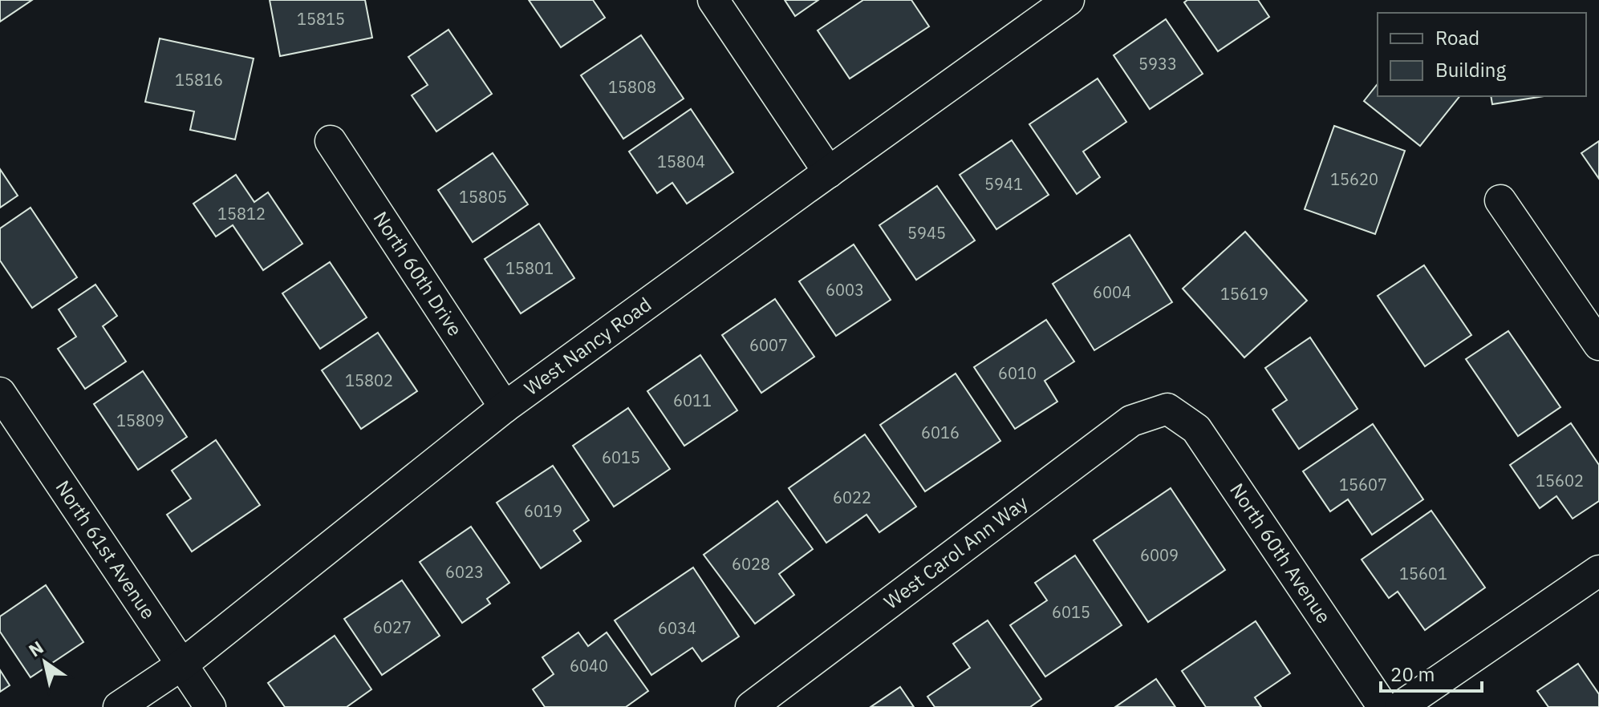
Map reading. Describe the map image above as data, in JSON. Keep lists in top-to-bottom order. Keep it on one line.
{"streets":{"street":["North 60th Drive","West Nancy Road","North 61st Avenue","West Carol Ann Way","North 60th Avenue"]},"crossings":[["North 60th Drive","West Nancy Road"],["West Nancy Road","North 61st Avenue"],["West Carol Ann Way","North 60th Avenue"]],"house_numbers":["15815","5933","15816","15808","15804","15620","5941","15805","15812","5945","15801","6003","6004","15619","6007","6010","15802","6011","15809","6016","6015","15602","15607","6022","6019","6009","6028","6023","15601","6015","6027","6034","6040"],"legend":["Road","Building"],"scale_bar":"20 m","north":"top left"}
